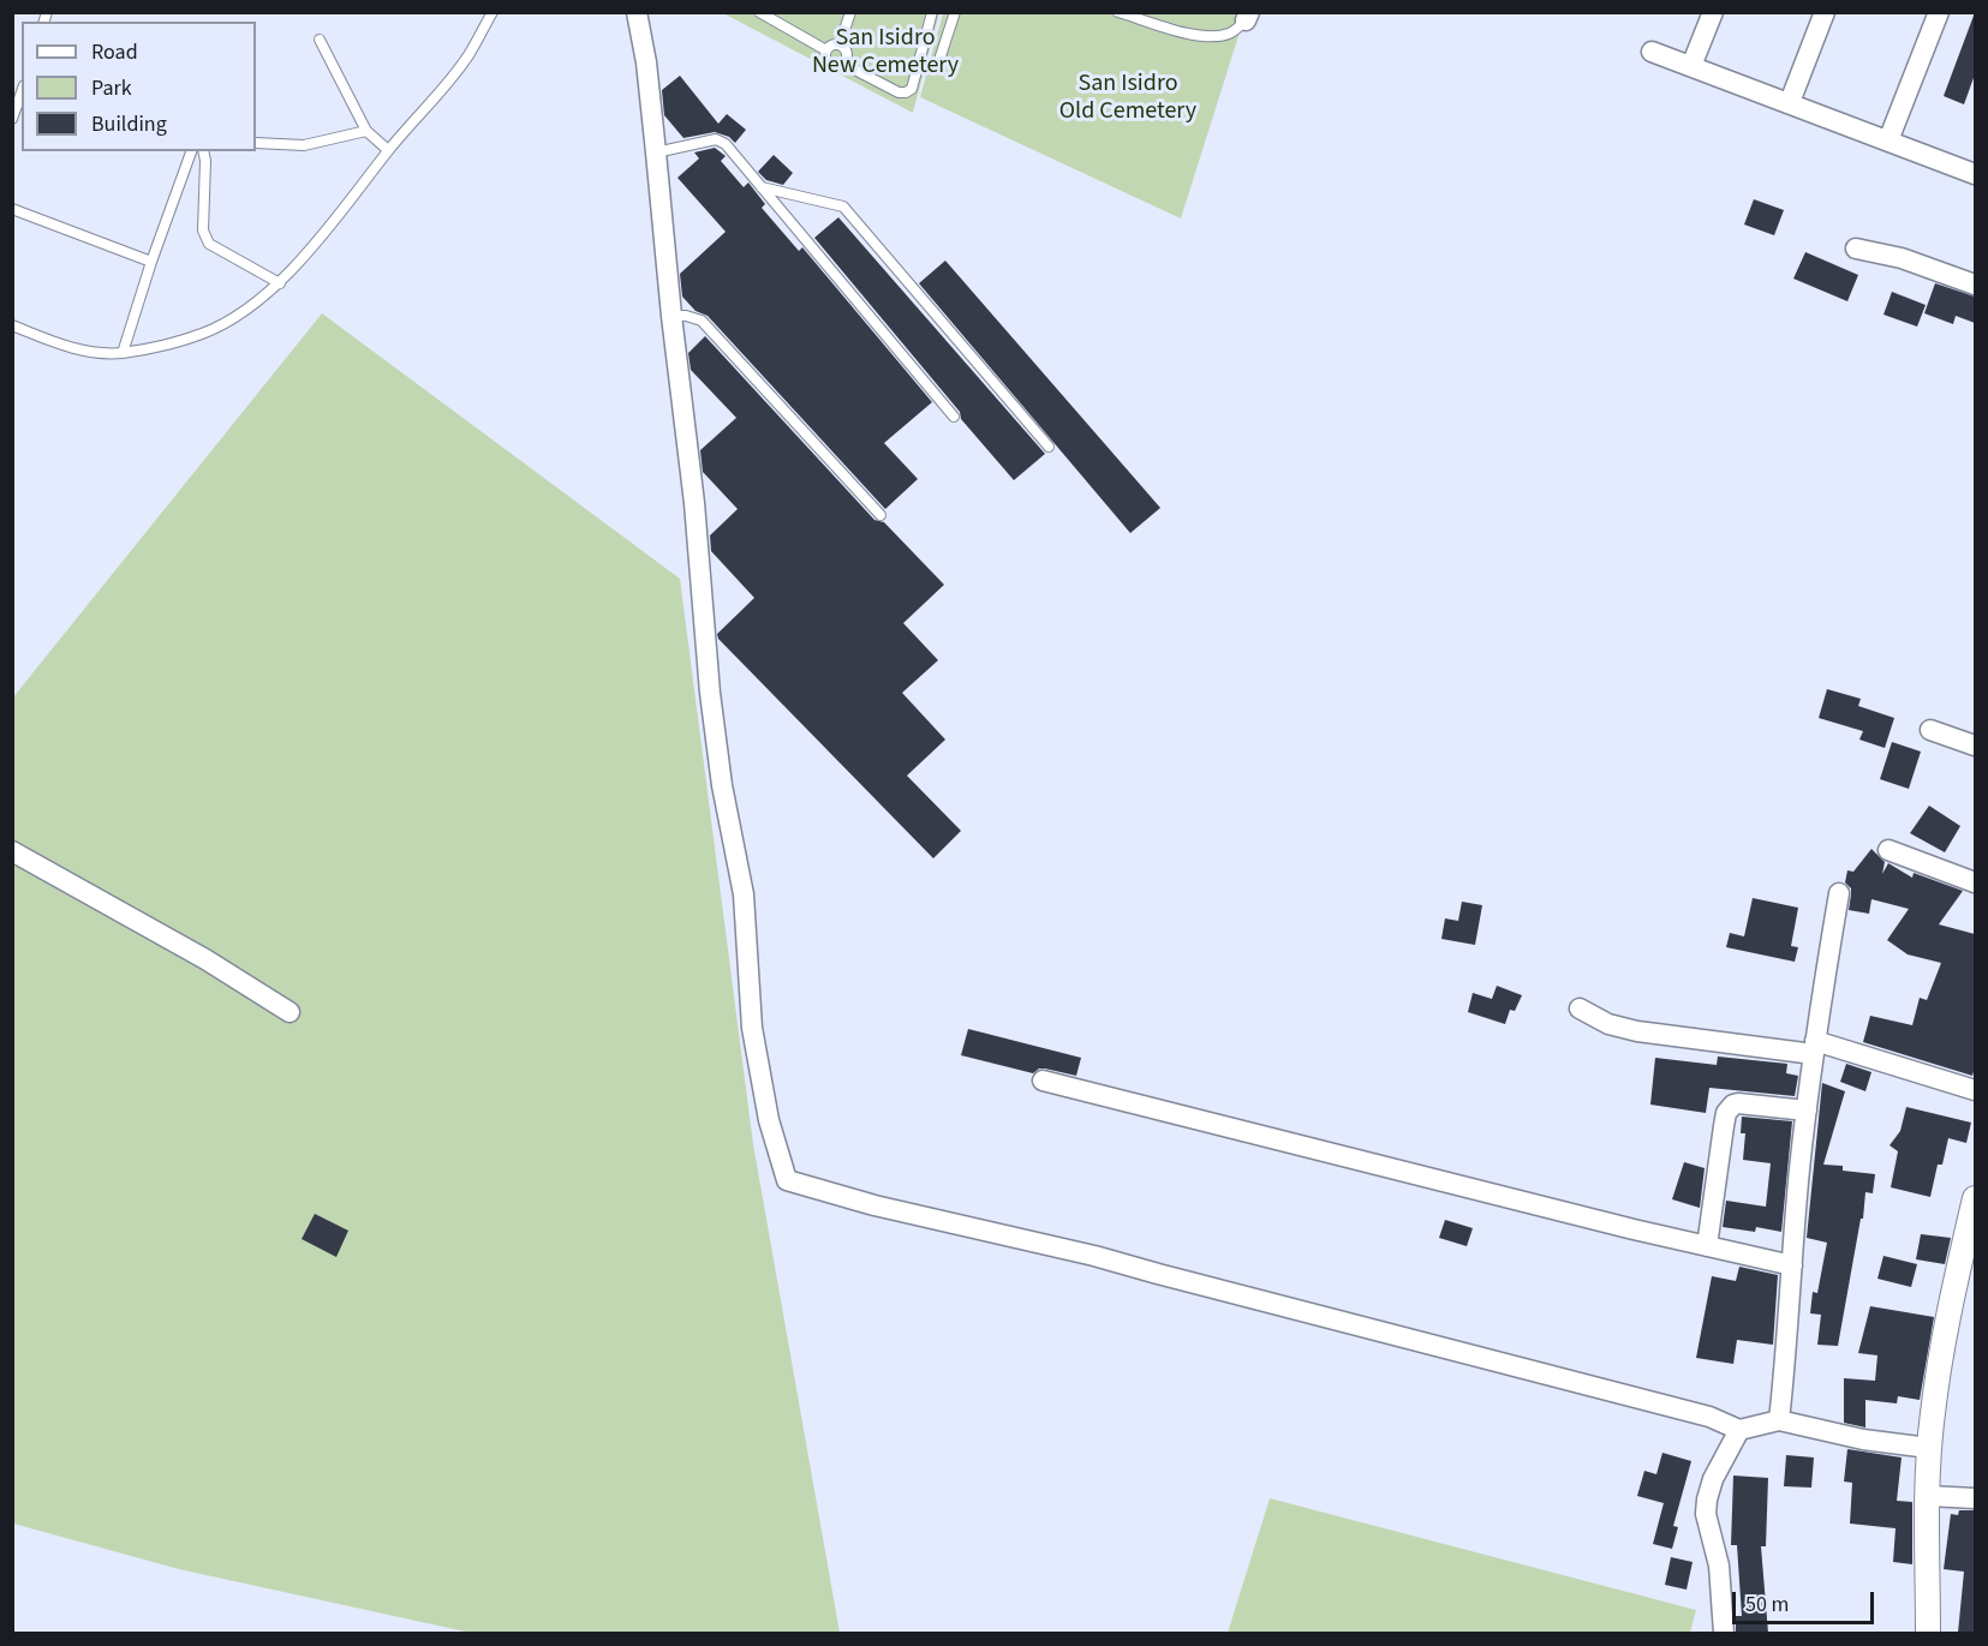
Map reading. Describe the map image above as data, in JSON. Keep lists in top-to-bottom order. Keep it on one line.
{"parks":["San Isidro New Cemetery","San Isidro Old Cemetery"],"legend":["Road","Park","Building"],"scale_bar":"50 m"}
